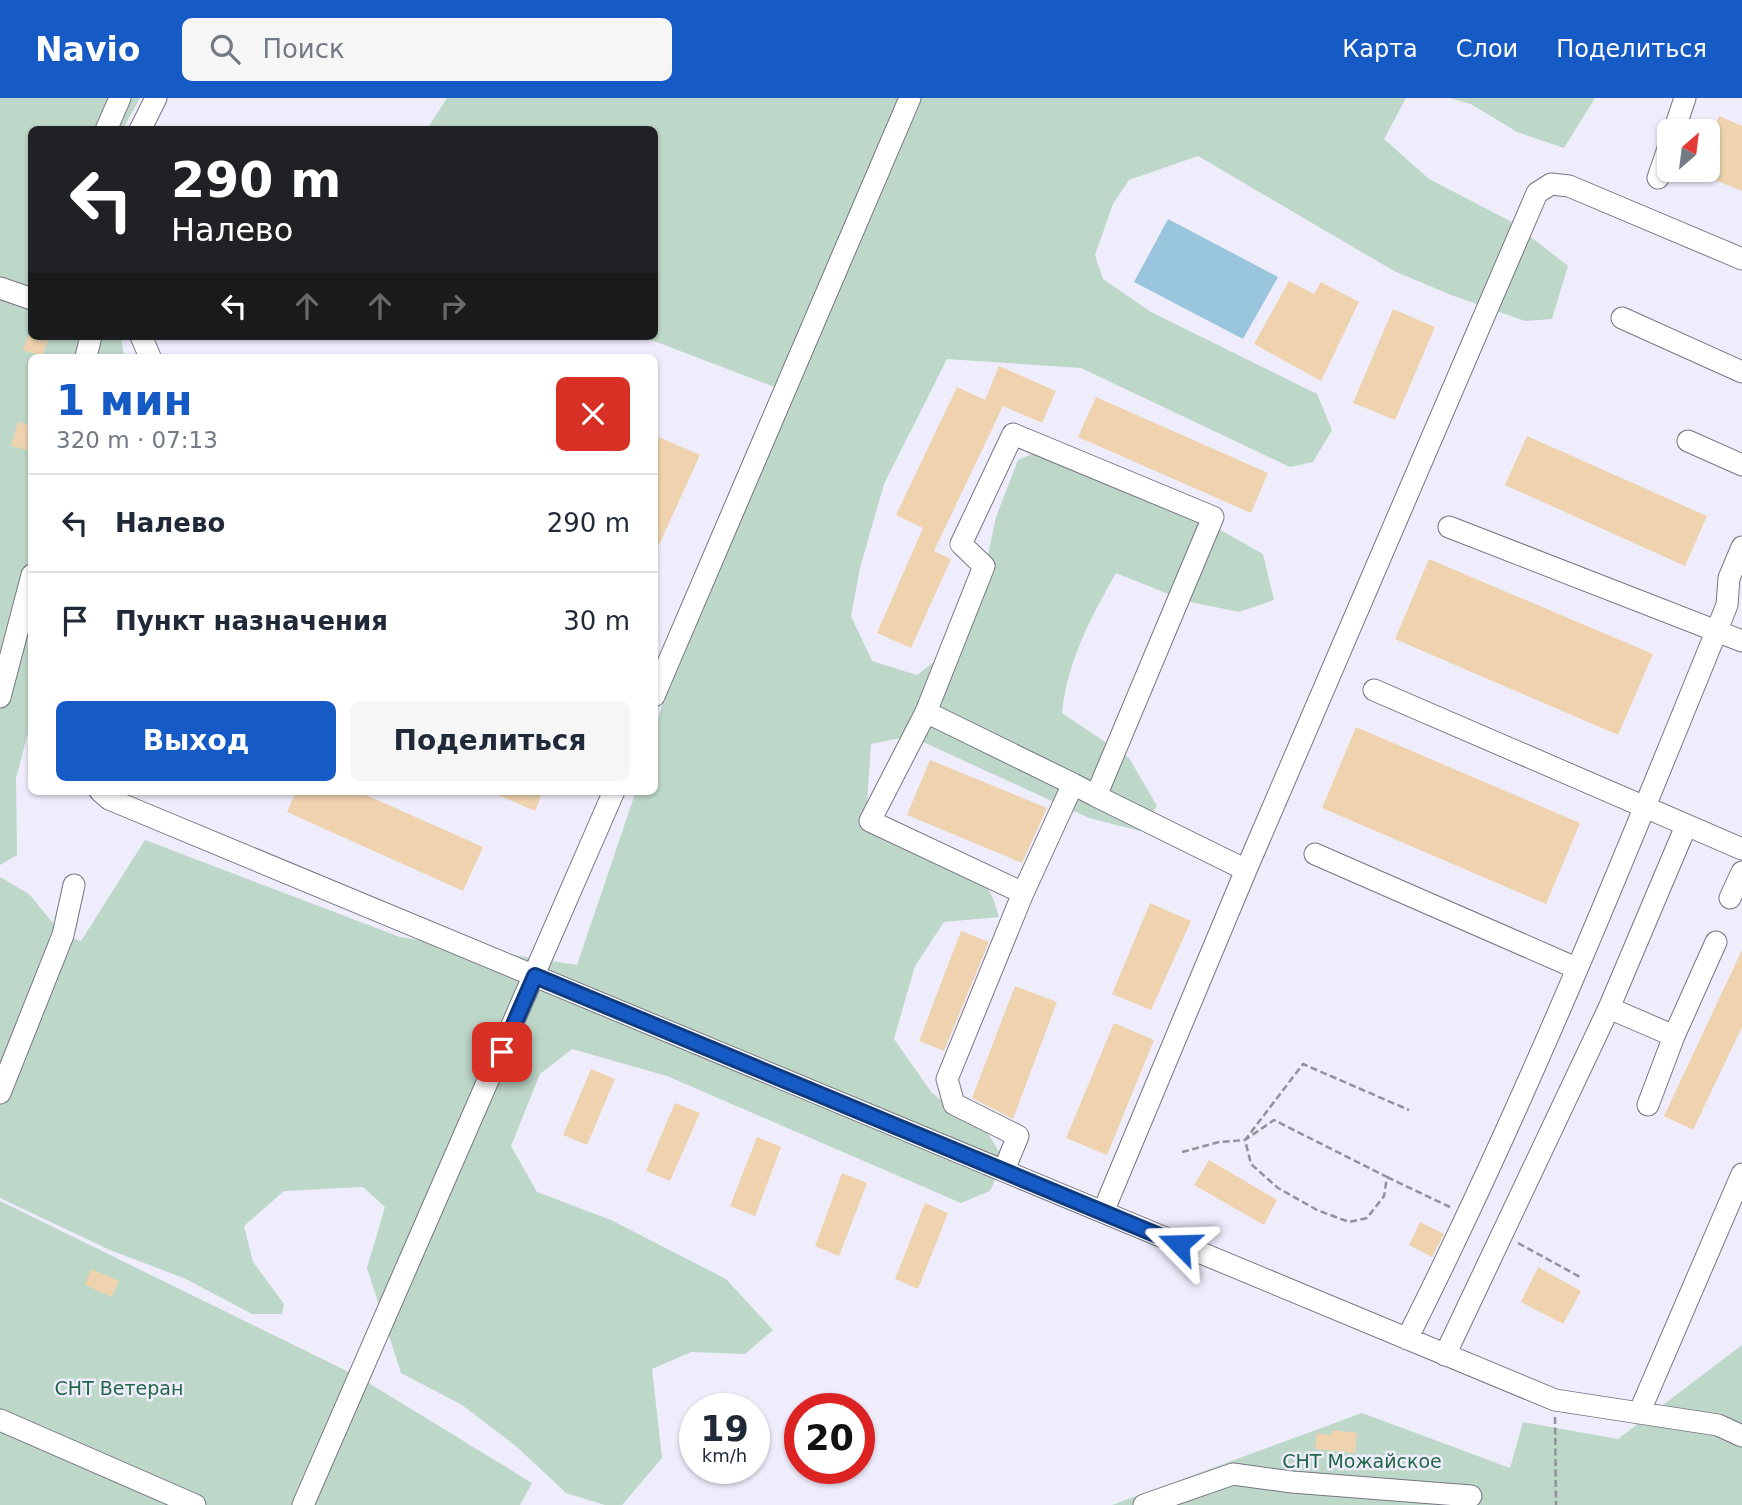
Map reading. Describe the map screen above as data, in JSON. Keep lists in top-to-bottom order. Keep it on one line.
{"parks":["СНТ Ветеран","СНТ Можайское"],"north":"top right","page":{"header":"Navio","search":"Поиск","nav":["Карта","Слои","Поделиться"],"turn":["290 m","Налево"],"heading":["1 мин","320 m · 07:13"],"list":[{"name":"Налево","value":"290 m"},{"name":"Пункт назначения","value":"30 m"}],"buttons":["Выход","Поделиться"],"speed":"19 km/h","limit":"20"}}
